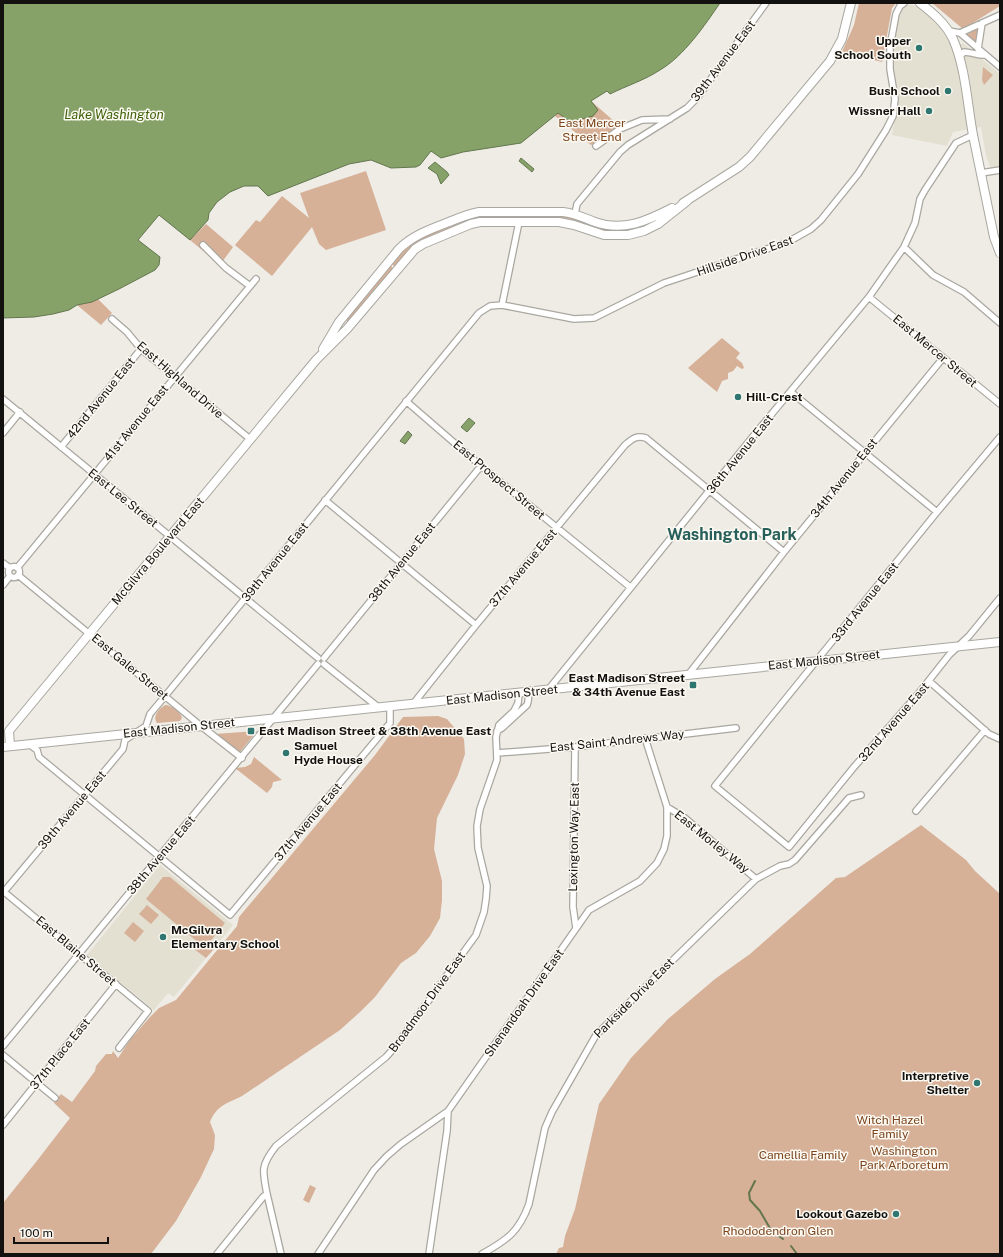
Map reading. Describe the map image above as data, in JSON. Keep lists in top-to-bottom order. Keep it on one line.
{"streets":{"street":["39th Avenue East","Hillside Drive East","East Mercer Street","East Highland Drive","42nd Avenue East","41st Avenue East","36th Avenue East","34th Avenue East","East Prospect Street","East Lee Street","McGilvra Boulevard East","38th Avenue East","37th Avenue East","33rd Avenue East","East Madison Street","East Galer Street","32nd Avenue East","East Saint Andrews Way","Lexington Way East","East Morley Way","East Blaine Street","Parkside Drive East","Broadmoor Drive East","Shenandoah Drive East","37th Place East"]},"crossings":[["39th Avenue East","Hillside Drive East"],["39th Avenue East","East Prospect Street"],["39th Avenue East","East Lee Street"],["39th Avenue East","McGilvra Boulevard East"],["39th Avenue East","East Madison Street"],["39th Avenue East","East Galer Street"],["39th Avenue East","East Blaine Street"],["East Mercer Street","36th Avenue East"],["East Mercer Street","34th Avenue East"],["East Highland Drive","42nd Avenue East"],["East Highland Drive","41st Avenue East"],["East Highland Drive","McGilvra Boulevard East"],["42nd Avenue East","East Lee Street"],["41st Avenue East","East Lee Street"],["41st Avenue East","East Galer Street"],["36th Avenue East","East Prospect Street"],["36th Avenue East","37th Avenue East"],["36th Avenue East","East Madison Street"],["34th Avenue East","East Madison Street"],["East Prospect Street","38th Avenue East"],["East Prospect Street","37th Avenue East"],["East Lee Street","McGilvra Boulevard East"],["East Lee Street","38th Avenue East"],["East Lee Street","East Madison Street"],["McGilvra Boulevard East","East Madison Street"],["McGilvra Boulevard East","East Galer Street"],["38th Avenue East","37th Avenue East"],["38th Avenue East","East Madison Street"],["38th Avenue East","East Galer Street"],["38th Avenue East","East Blaine Street"],["37th Avenue East","East Madison Street"],["33rd Avenue East","East Madison Street"],["33rd Avenue East","32nd Avenue East"],["East Madison Street","East Galer Street"],["East Madison Street","32nd Avenue East"],["East Saint Andrews Way","Lexington Way East"],["East Saint Andrews Way","Broadmoor Drive East"],["East Saint Andrews Way","Shenandoah Drive East"],["Lexington Way East","Shenandoah Drive East"],["East Morley Way","Parkside Drive East"],["East Morley Way","Shenandoah Drive East"],["East Blaine Street","37th Place East"]],"districts":["Washington Park"],"water":["Lake Washington"],"parks":["East Mercer Street End","Witch Hazel Family","Washington Park Arboretum","Camellia Family","Rhododendron Glen"],"places":{"other":["Upper School South","Bush School","Wissner Hall","Hill-Crest","Samuel Hyde House","McGilvra Elementary School","Interpretive Shelter","Lookout Gazebo"],"transit":["East Madison Street & 34th Avenue East","East Madison Street & 38th Avenue East"]},"scale_bar":"100 m"}
